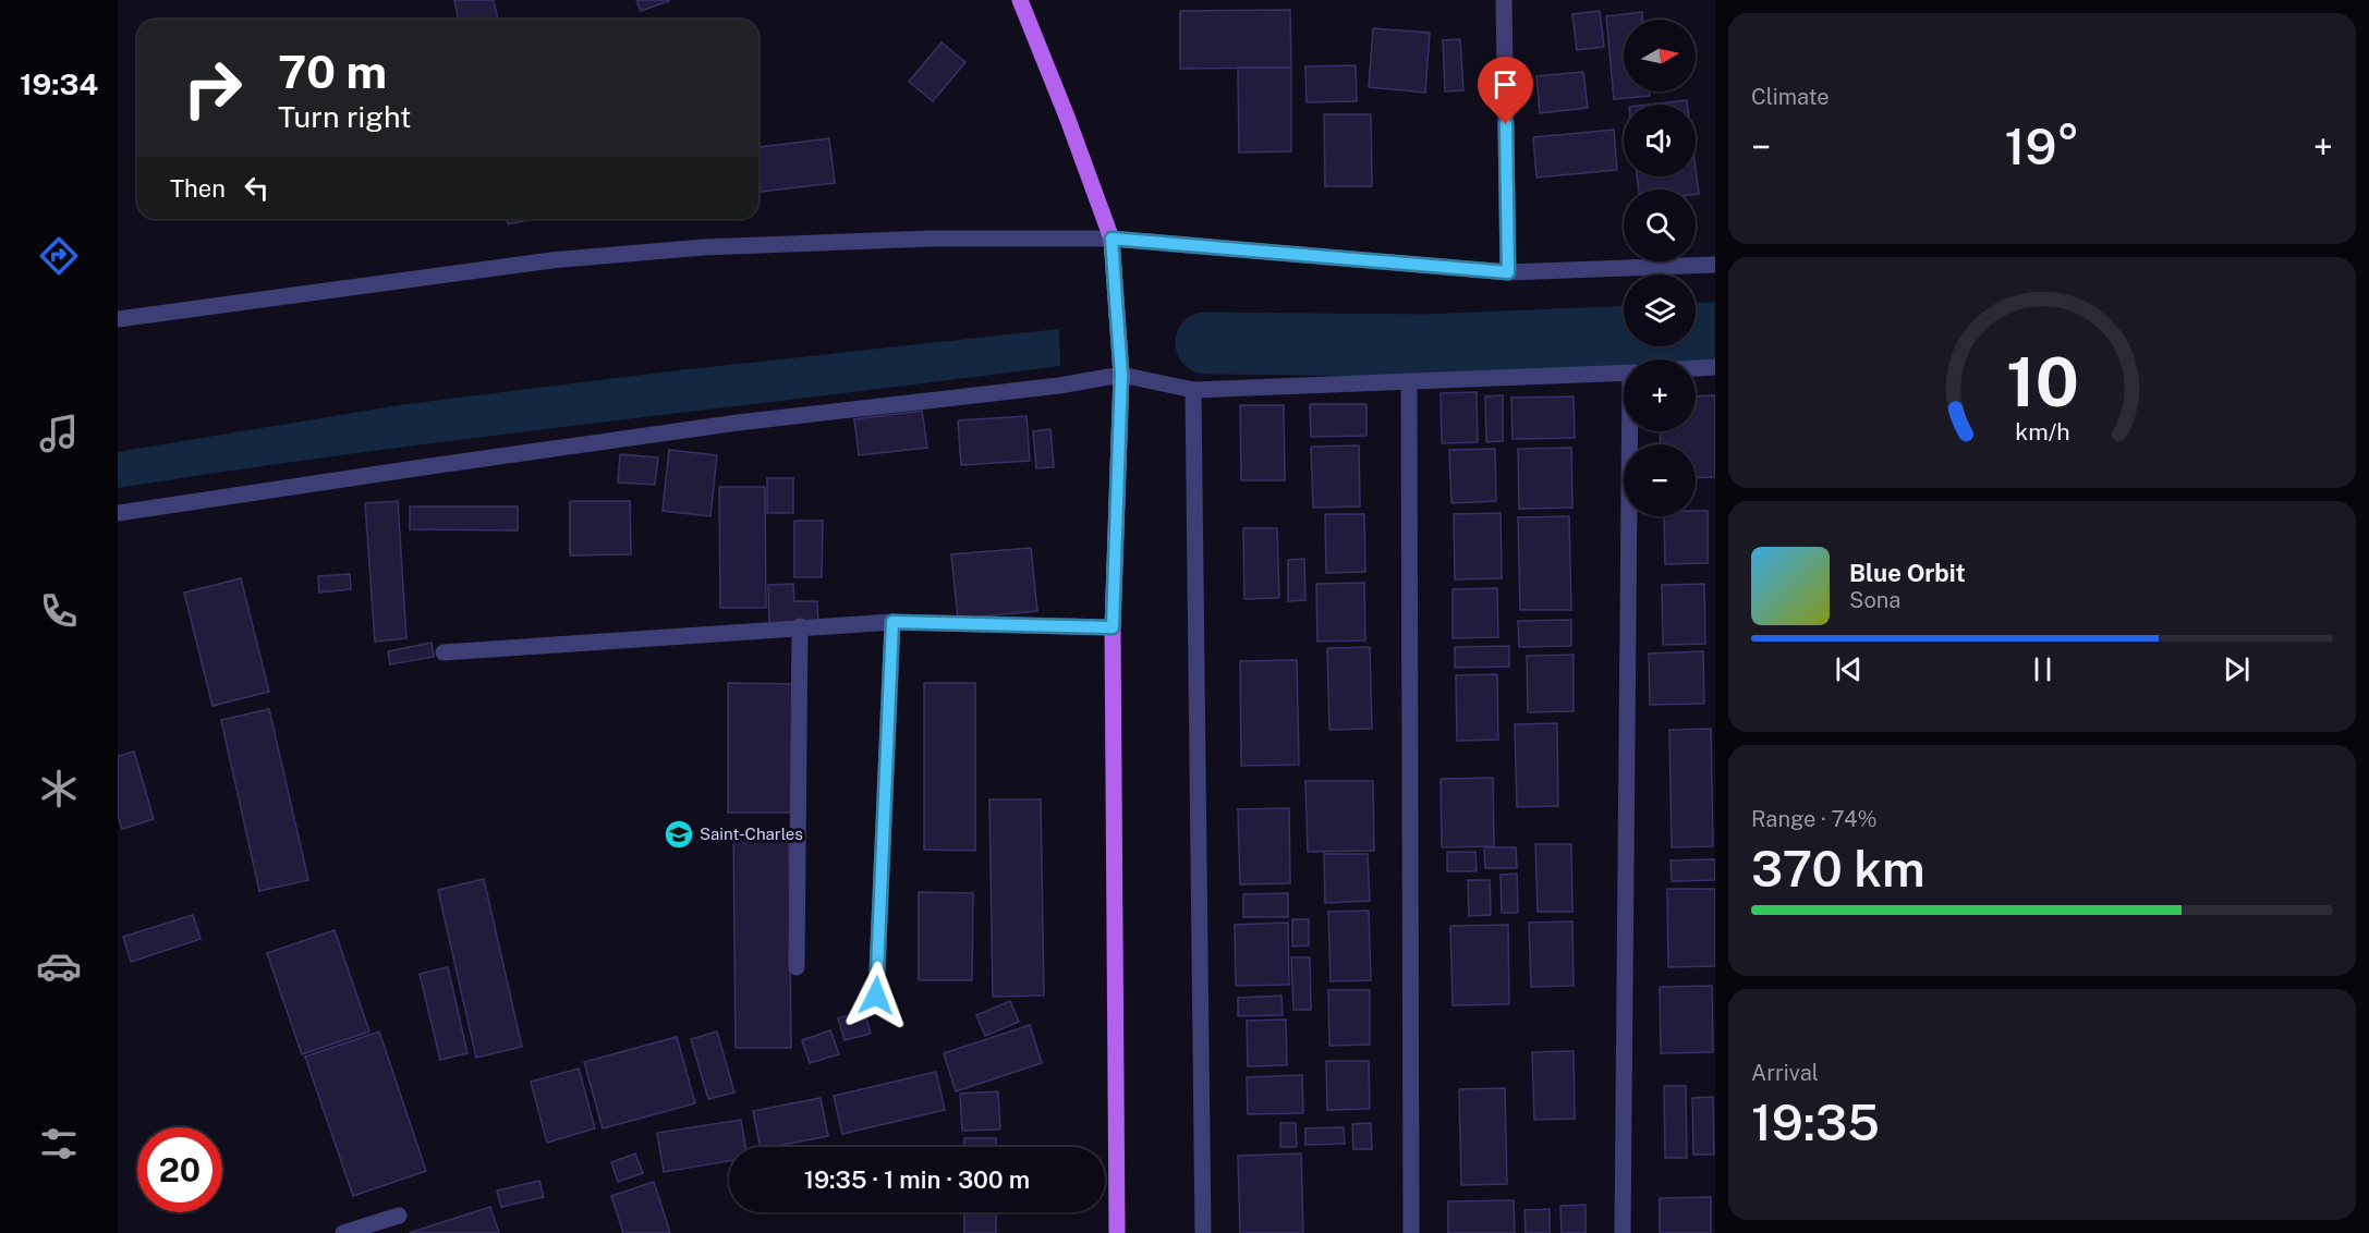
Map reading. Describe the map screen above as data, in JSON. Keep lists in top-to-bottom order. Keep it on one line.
{"places":{"school or university":["Saint-Charles"]},"north":"right","page":{"tabs":"19:34","tile":["Climate",["Range · 74%","370 km"],["Arrival","19:35"]],"map_buttons":["+","−"],"turn":["70 m","Turn right"],"heat":["−","19°","+"],"then":"Then","song":["Blue Orbit","Sona"],"limit":"20","trip":"19:35 · 1 min · 300 m","gauge":["10","km/h"]}}
